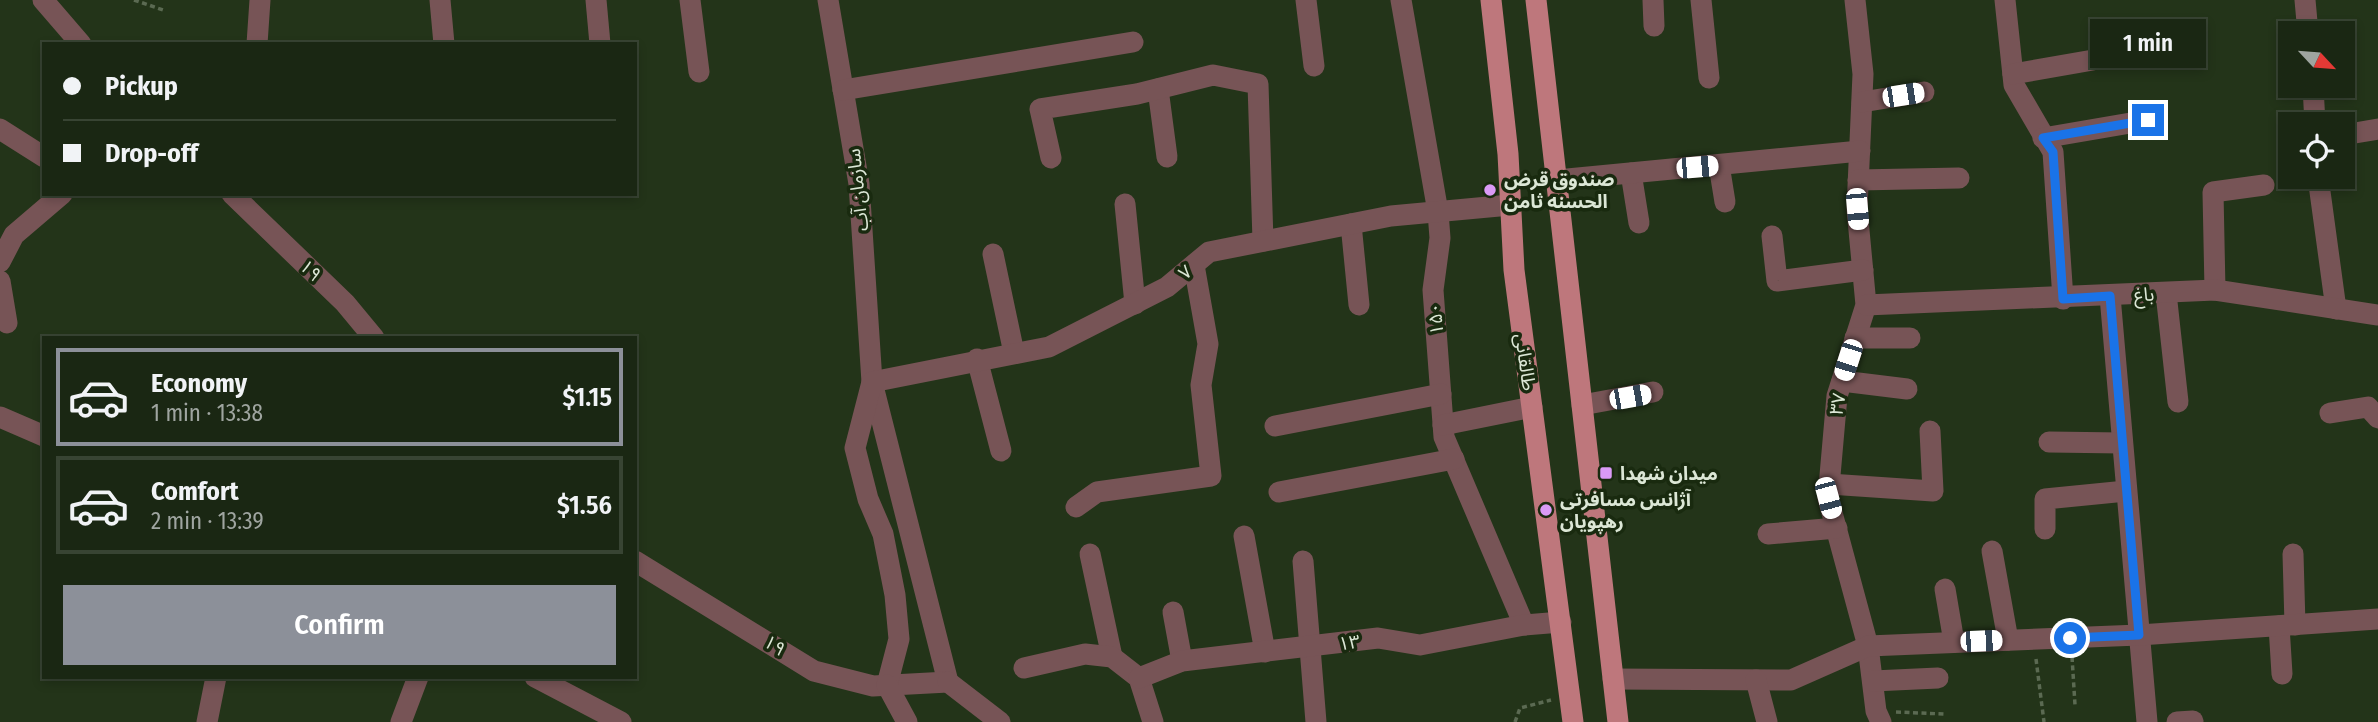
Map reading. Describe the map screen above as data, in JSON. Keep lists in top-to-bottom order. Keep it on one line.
{"streets":{"main road":["طالقانی"],"street":["سازمان آب","۱۹","۷","باغ","۱۵۰","۳۷","۱۳"]},"crossings":[["سازمان آب","۱۹"],["سازمان آب","۷"],["۷","۱۵۰"],["۷","طالقانی"],["باغ","۳۷"],["۱۵۰","۱۳"],["طالقانی","۱۳"]],"places":{"other":["صندوق قرض الحسنه ثامن","آژانس مسافرتی رهپویان"],"transit":["میدان شهدا"]},"north":"bottom right","page":{"bubble":"1 min","banner":["Pickup","Drop-off"],"list":[{"name":"Economy","note":"1 min · 13:38","value":"$1.15"},{"name":"Comfort","note":"2 min · 13:39","value":"$1.56"}],"buttons":"Confirm"}}
